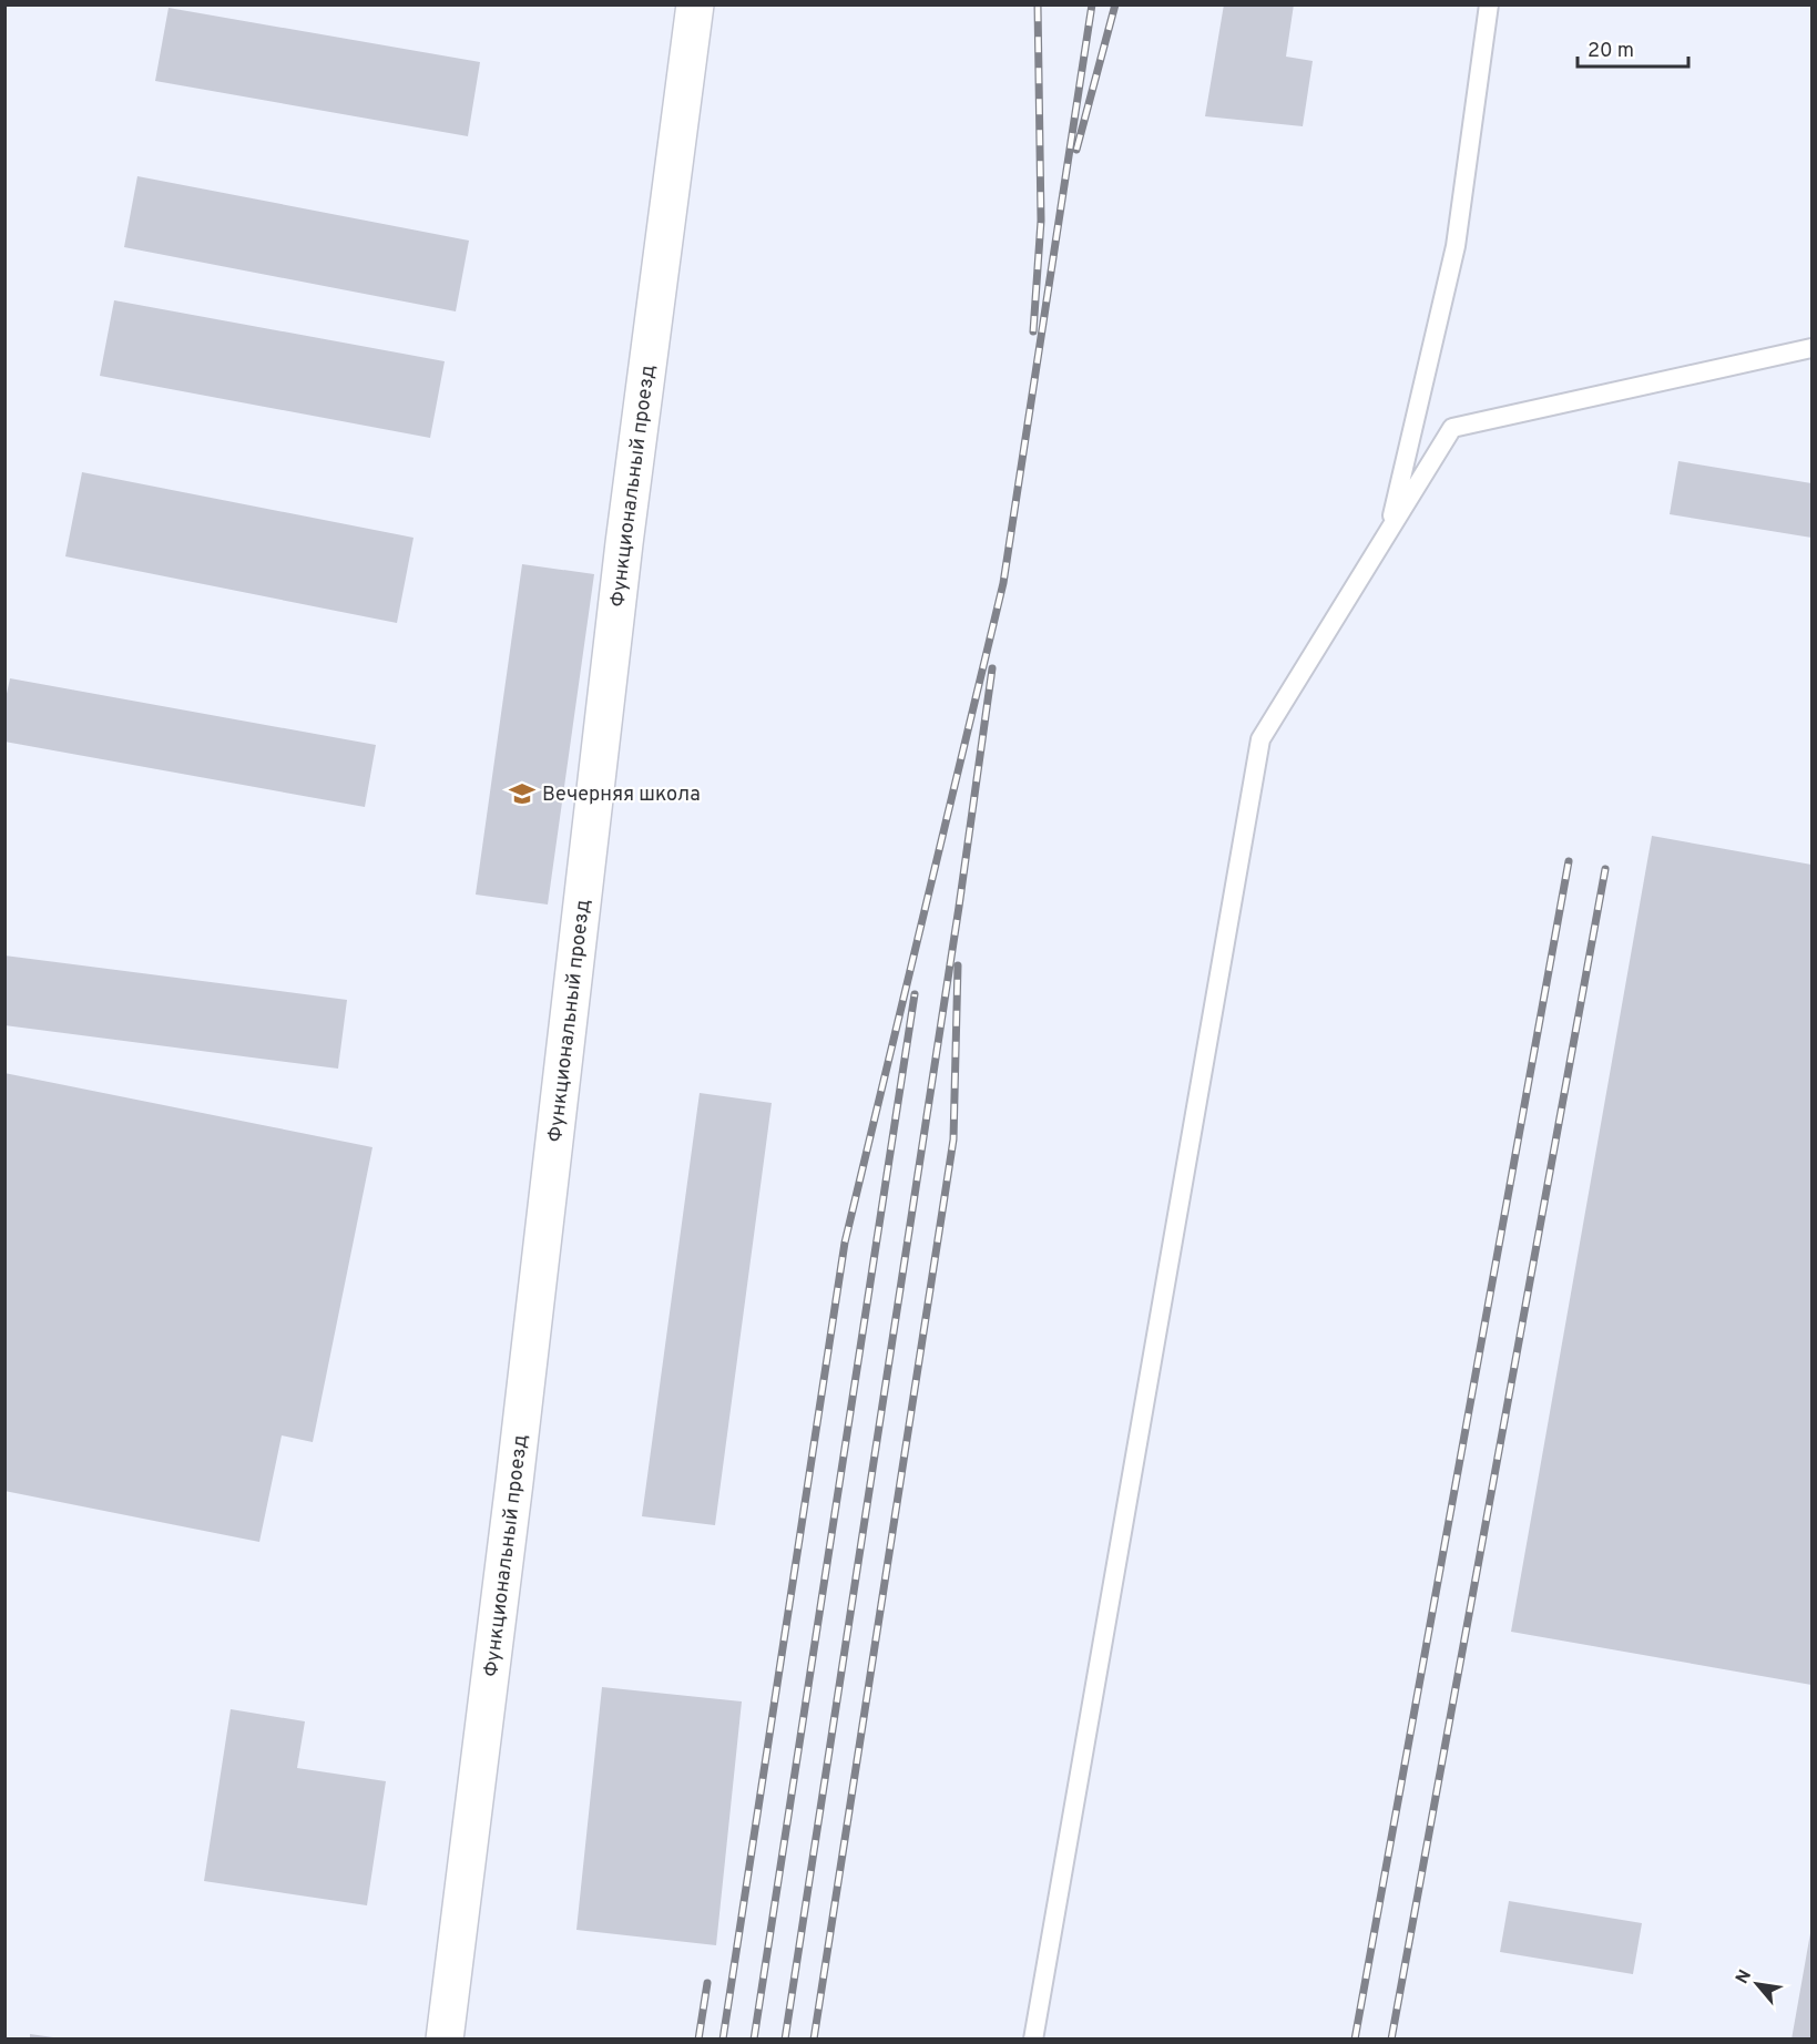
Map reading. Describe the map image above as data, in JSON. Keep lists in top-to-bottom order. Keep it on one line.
{"streets":{"street":["Функциональный проезд"]},"places":{"school or university":["Вечерняя школа"]},"scale_bar":"20 m","north":"top left"}
